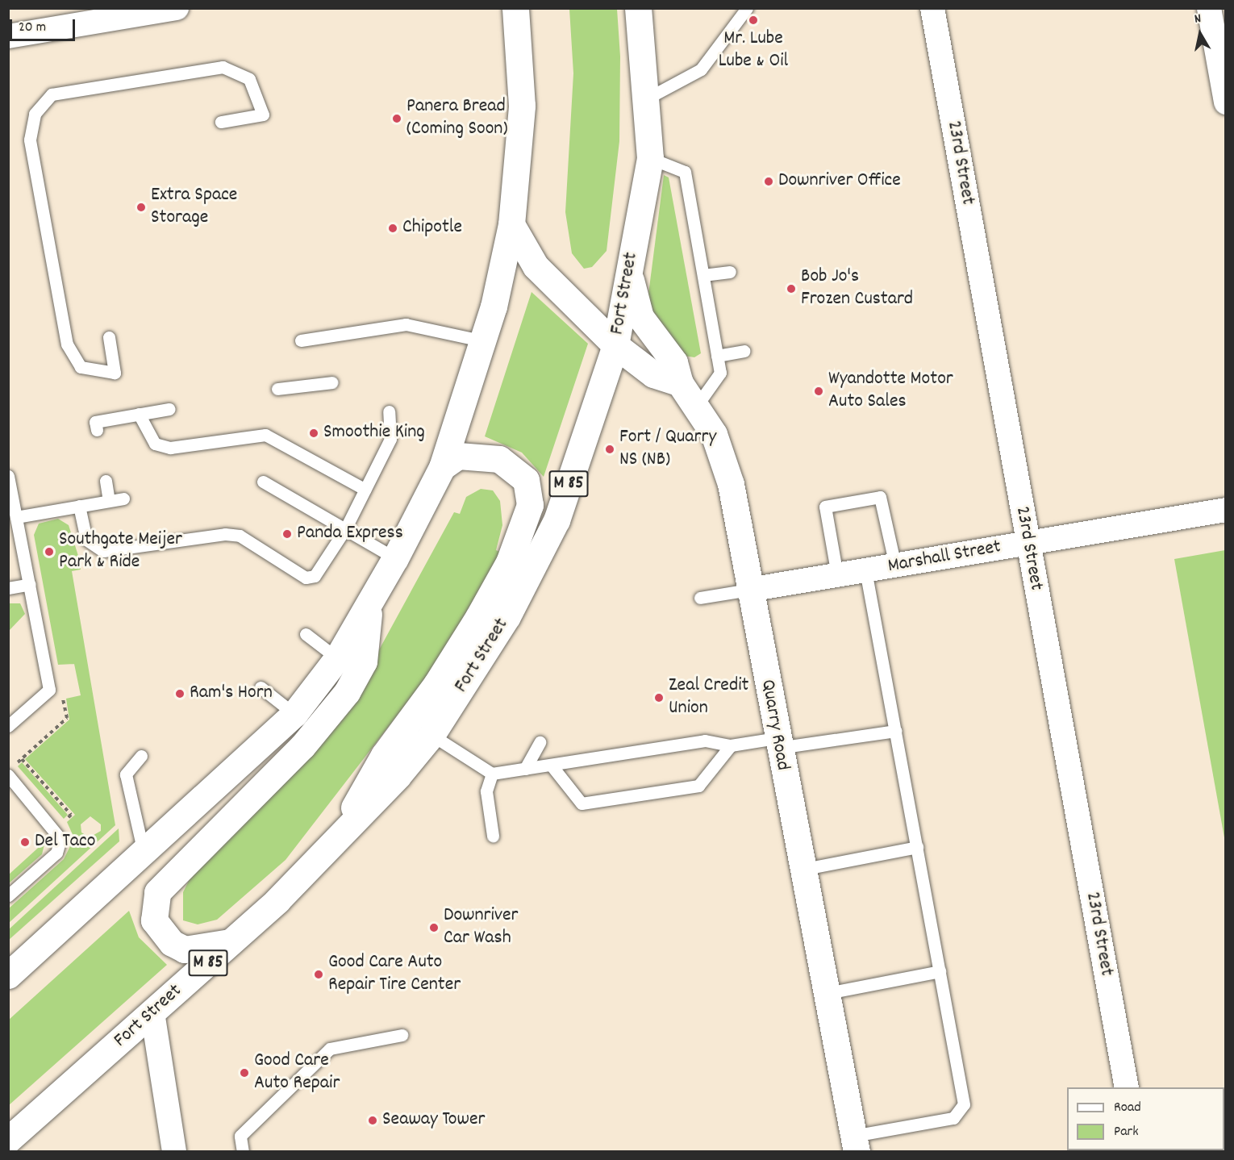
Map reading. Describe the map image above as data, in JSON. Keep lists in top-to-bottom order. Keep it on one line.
{"streets":{"main road":["Fort Street","M 85","Quarry Road"],"street":["23rd Street","Marshall Street"]},"crossings":[["23rd Street","Marshall Street"],["Fort Street","Quarry Road"],["Marshall Street","Quarry Road"]],"places":["Mr. Lube Lube & Oil","Panera Bread (Coming Soon)","Downriver Office","Extra Space Storage","Chipotle","Bob Jo's Frozen Custard","Wyandotte Motor Auto Sales","Smoothie King","Fort / Quarry NS (NB)","Panda Express","Southgate Meijer Park & Ride","Ram's Horn","Zeal Credit Union","Del Taco","Downriver Car Wash","Good Care Auto Repair Tire Center","Good Care Auto Repair","Seaway Tower"],"legend":["Road","Park"],"scale_bar":"20 m","north":"top"}
